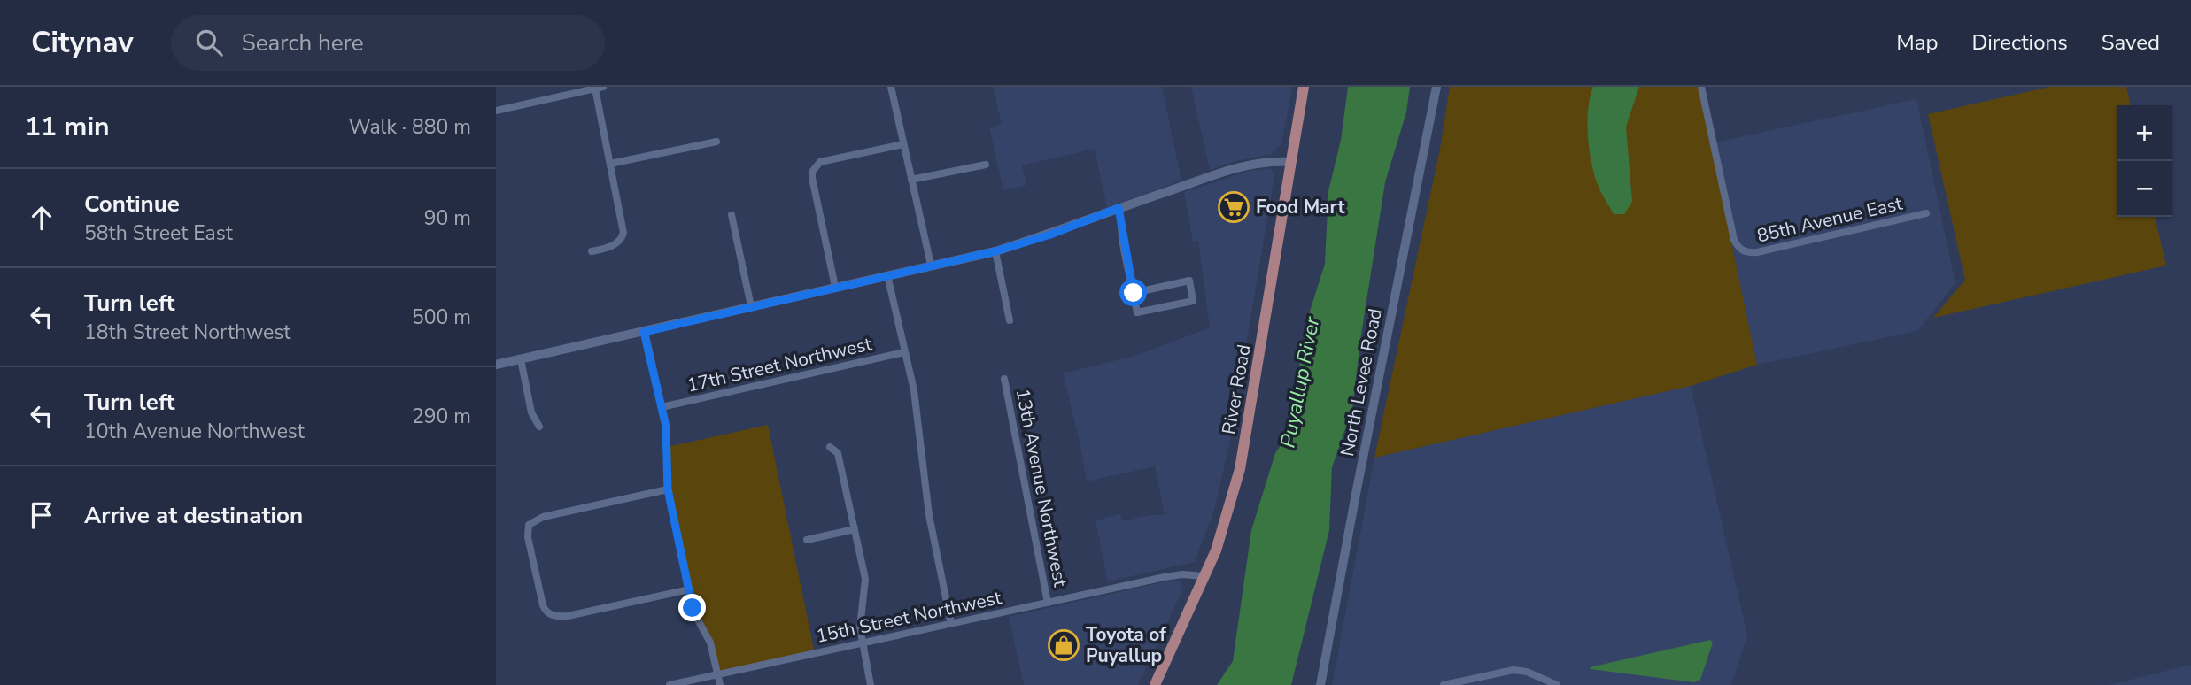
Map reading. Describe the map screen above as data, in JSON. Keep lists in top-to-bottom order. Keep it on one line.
{"streets":{"main road":["River Road"],"street":["85th Avenue East","17th Street Northwest","North Levee Road","13th Avenue Northwest","15th Street Northwest"]},"crossings":[["River Road","15th Street Northwest"],["13th Avenue Northwest","15th Street Northwest"]],"water":["Puyallup River"],"places":{"supermarket":["Food Mart"],"shop":["Toyota of Puyallup"]},"page":{"header":"Citynav","search":"Search here","nav":["Map","Directions","Saved"],"heading":["11 min","Walk · 880 m"],"map_buttons":["+","−"],"list":[["Continue","58th Street East","90 m"],["Turn left","18th Street Northwest","500 m"],["Turn left","10th Avenue Northwest","290 m"],"Arrive at destination"]}}
